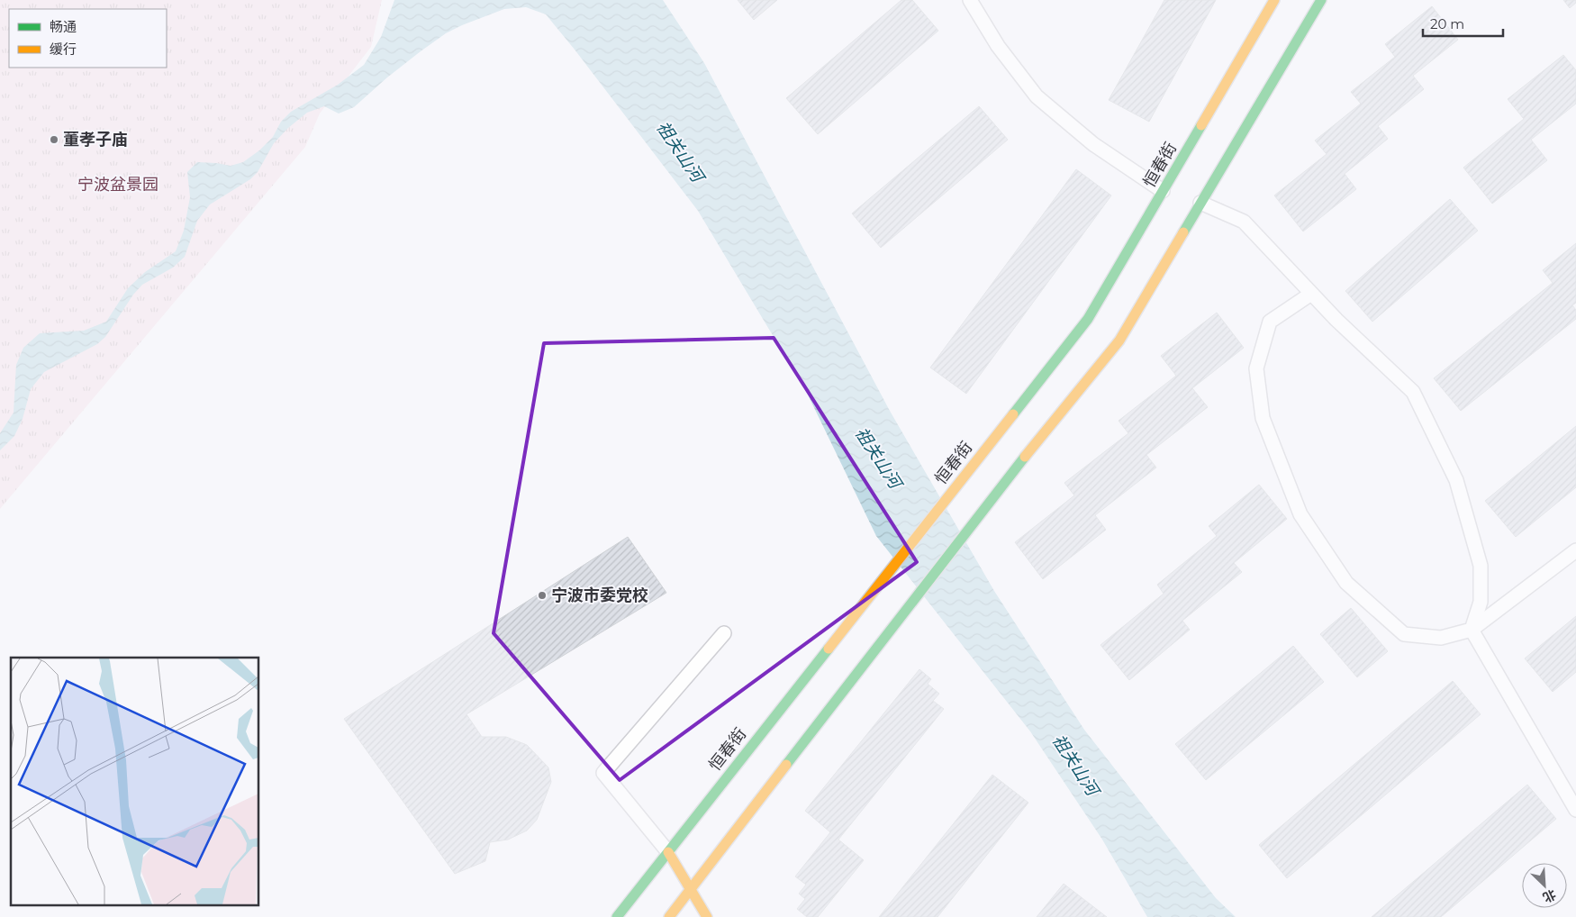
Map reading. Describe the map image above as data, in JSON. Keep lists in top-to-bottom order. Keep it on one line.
{"streets":{"main road":["恒春街"]},"water":["祖关山河"],"parks":["宁波盆景园"],"places":["董孝子庙","宁波市委党校"],"legend":["畅通","缓行"],"scale_bar":"20 m","north":"bottom right"}
